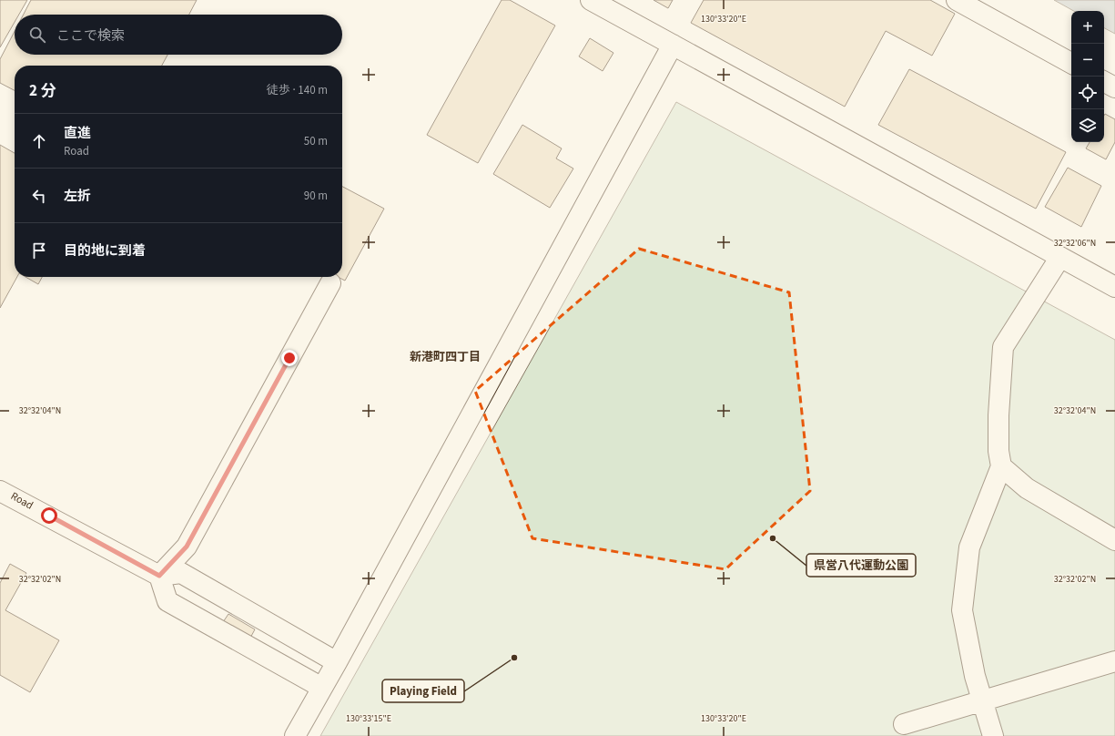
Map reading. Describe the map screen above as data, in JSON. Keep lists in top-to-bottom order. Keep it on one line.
{"streets":{"street":["Road"]},"districts":["新港町四丁目"],"places":["県営八代運動公園","Playing Field"],"page":{"map_buttons":["+","−"],"search":"ここで検索","heading":["2 分","徒歩 · 140 m"],"list":[["直進","Road","50 m"],["左折","90 m"],"目的地に到着"]},"coordinates":["130°33'20\"E","32°32'06\"N","32°32'04\"N","32°32'02\"N","130°33'15\"E"]}
